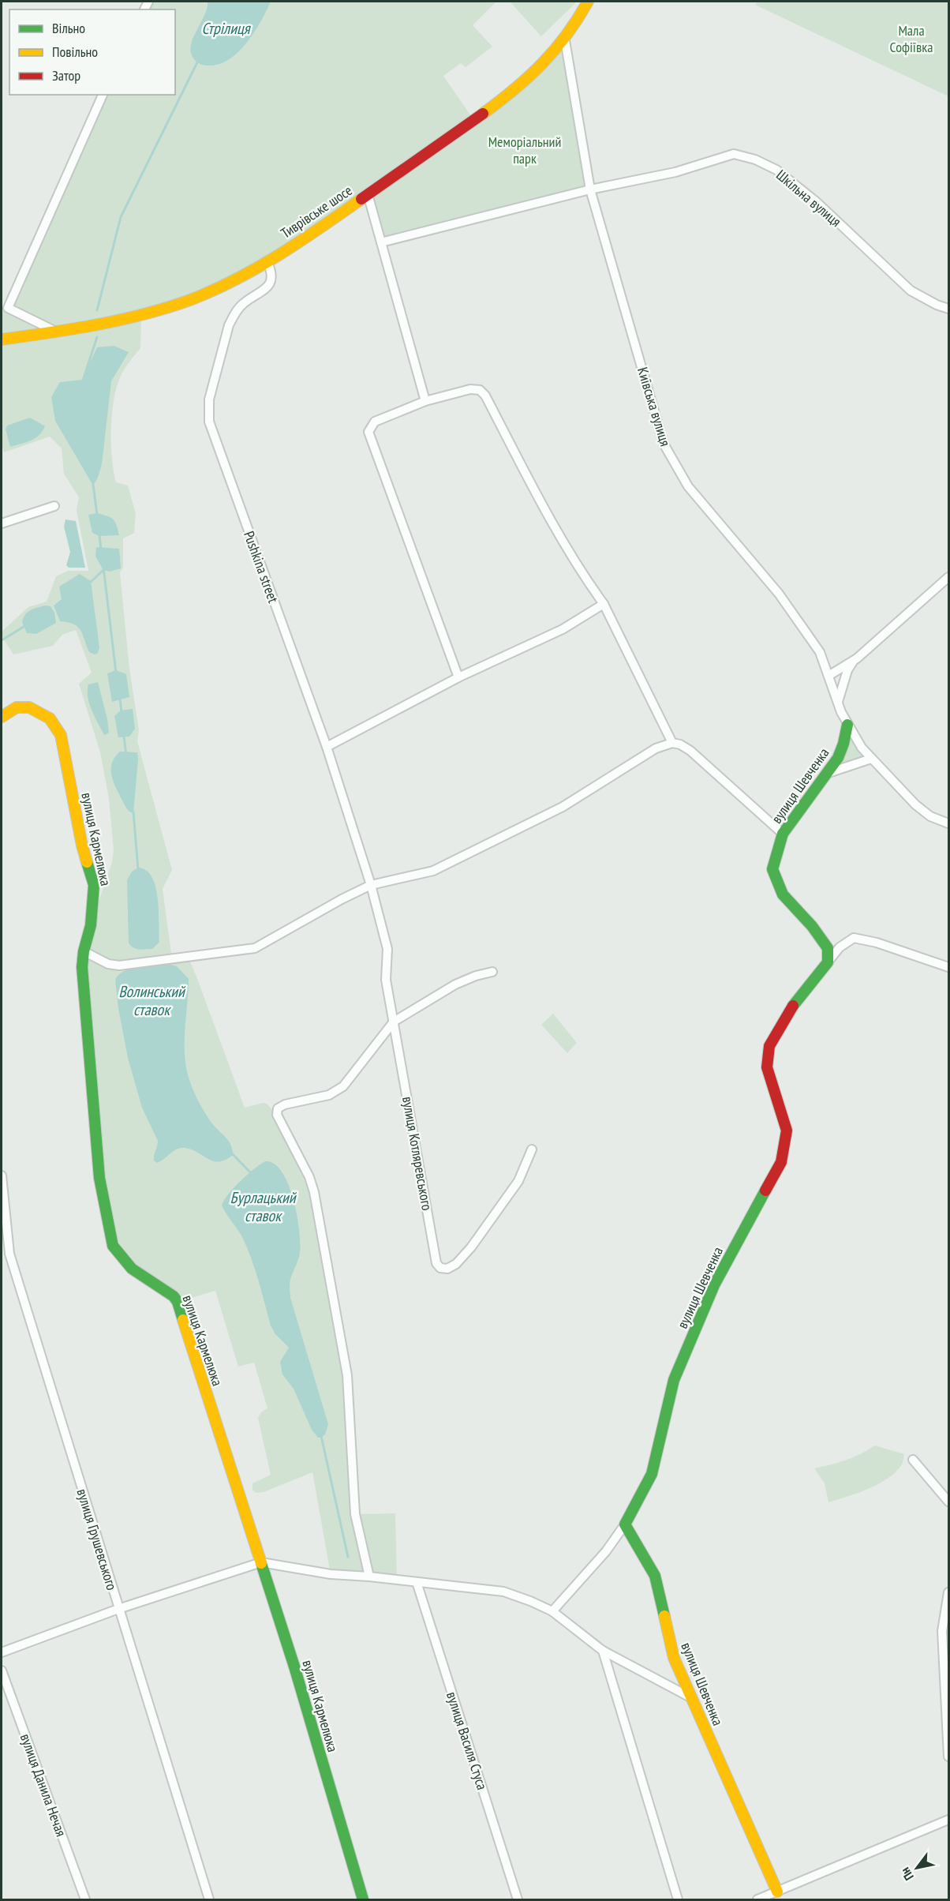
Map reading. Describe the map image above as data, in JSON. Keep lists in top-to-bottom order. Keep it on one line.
{"streets":{"street":["Шкільна вулиця","Тиврівське шосе","Київська вулиця","Pushkina street","вулиця Шевченка","вулиця Кармелюка","вулиця Котляревського","вулиця Грушевського","вулиця Василя Стуса","вулиця Данила Нечая"]},"crossings":[["Шкільна вулиця","Київська вулиця"],["Тиврівське шосе","Київська вулиця"],["Тиврівське шосе","Pushkina street"],["Київська вулиця","вулиця Шевченка"],["Pushkina street","вулиця Котляревського"]],"water":["Стрілиця","Волинський ставок","Бурлацький ставок"],"parks":["Мала Софіївка","Меморіальний парк"],"legend":["Вільно","Повільно","Затор"],"north":"bottom left"}
